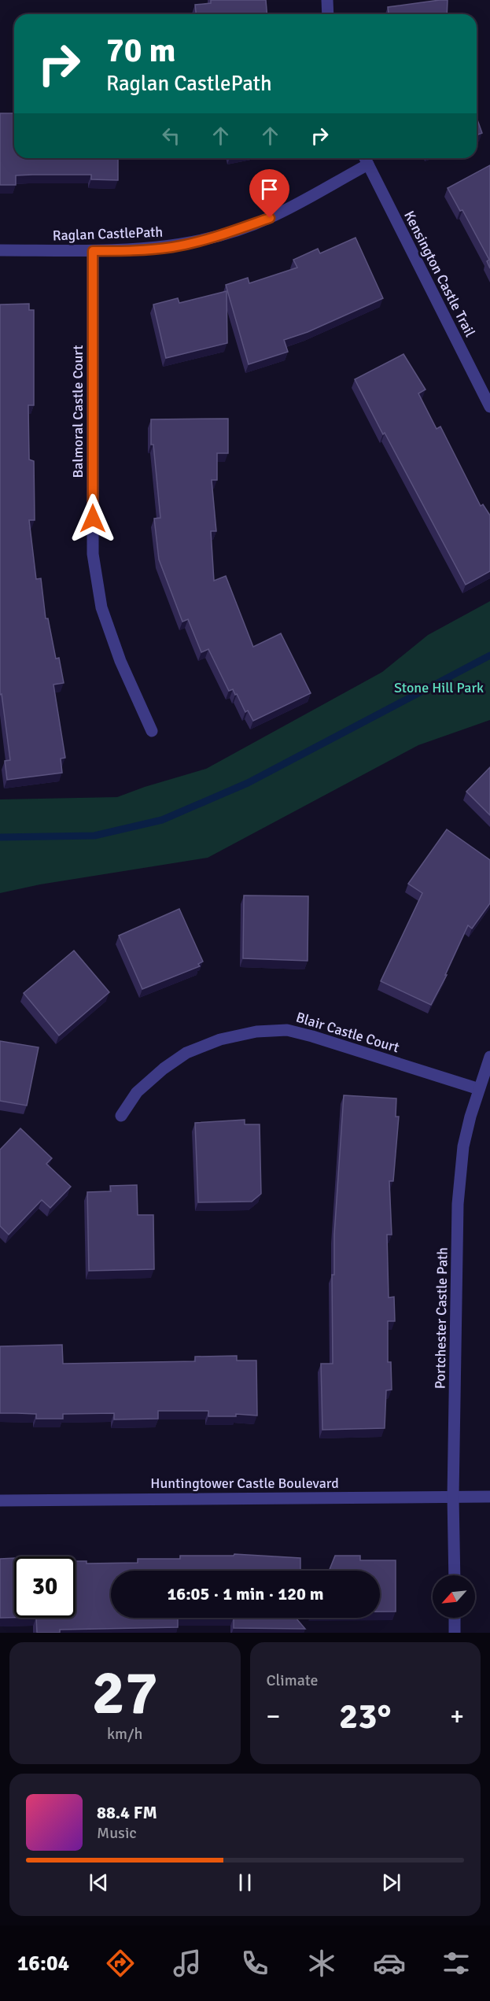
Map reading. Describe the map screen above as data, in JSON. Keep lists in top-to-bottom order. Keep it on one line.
{"streets":{"street":["Raglan CastlePath","Kensington Castle Trail","Balmoral Castle Court","Blair Castle Court","Portchester Castle Path","Huntingtower Castle Boulevard"]},"crossings":[["Raglan CastlePath","Kensington Castle Trail"],["Raglan CastlePath","Balmoral Castle Court"],["Blair Castle Court","Portchester Castle Path"],["Portchester Castle Path","Huntingtower Castle Boulevard"]],"parks":["Stone Hill Park"],"north":"bottom left","page":{"turn":["70 m","Raglan CastlePath"],"limit":"30","trip":"16:05 · 1 min · 120 m","tile":[["27","km/h"],"Climate"],"heat":["−","23°","+"],"song":["88.4 FM","Music"],"tabs":"16:04"}}
